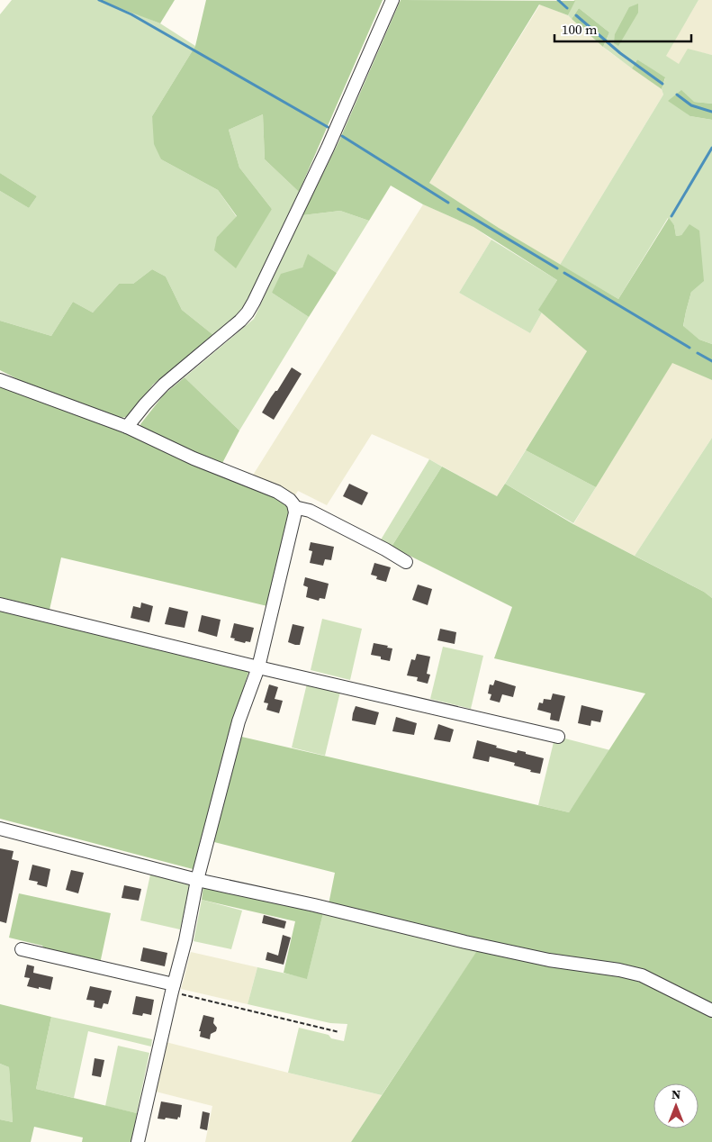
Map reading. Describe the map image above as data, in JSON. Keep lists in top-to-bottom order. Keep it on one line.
{"scale_bar":"100 m","north":"top"}
